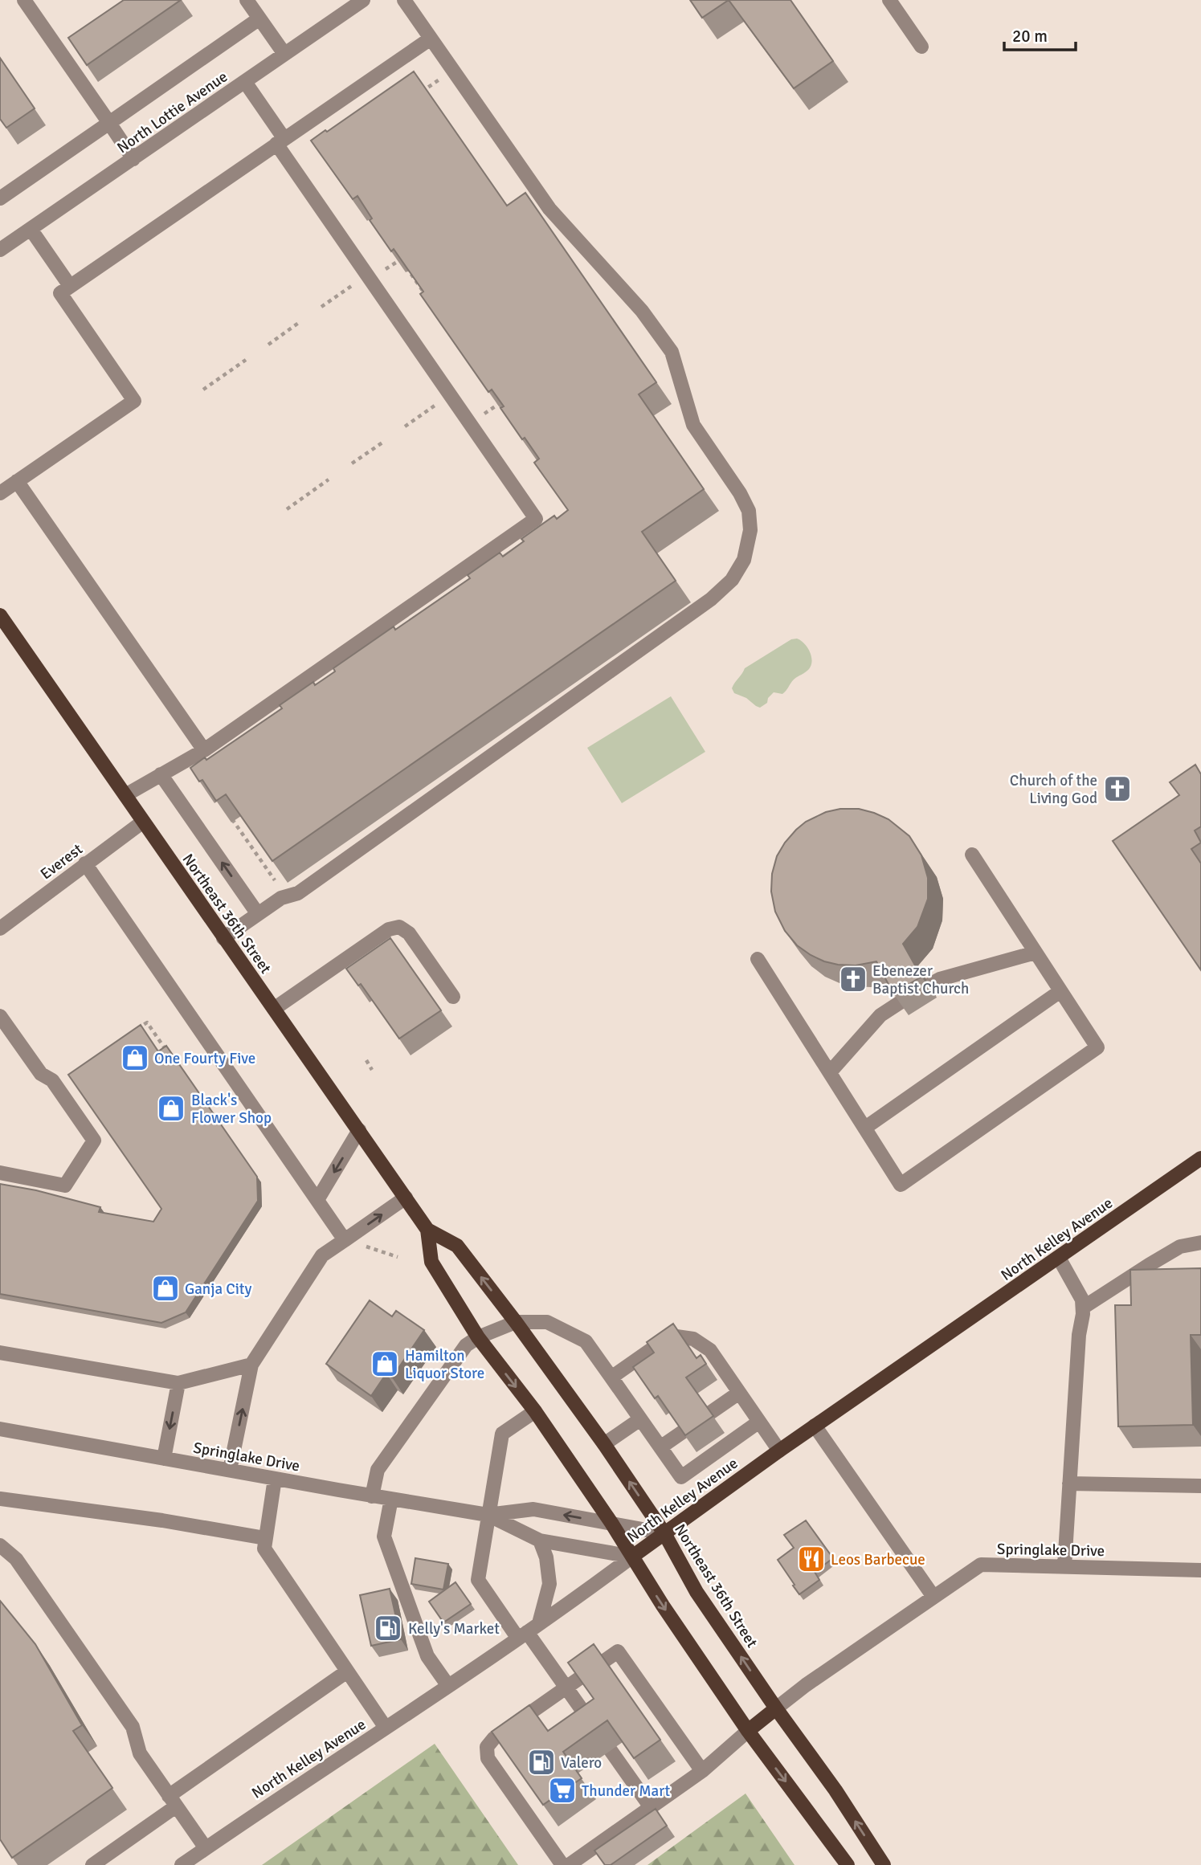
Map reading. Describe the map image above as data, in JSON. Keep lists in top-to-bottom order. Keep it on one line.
{"streets":{"main road":["Northeast 36th Street","North Kelley Avenue"],"street":["North Lottie Avenue","Everest","Springlake Drive"]},"crossings":[["Everest","Northeast 36th Street"],["Northeast 36th Street","North Kelley Avenue"],["Northeast 36th Street","Springlake Drive"],["North Kelley Avenue","Springlake Drive"]],"places":{"church":["Church of the Living God","Ebenezer Baptist Church"],"shop":["One Fourty Five","Black's Flower Shop","Ganja City","Hamilton Liquor Store"],"restaurant":["Leos Barbecue"],"fuel station":["Kelly's Market","Valero"],"supermarket":["Thunder Mart"]},"scale_bar":"20 m"}
